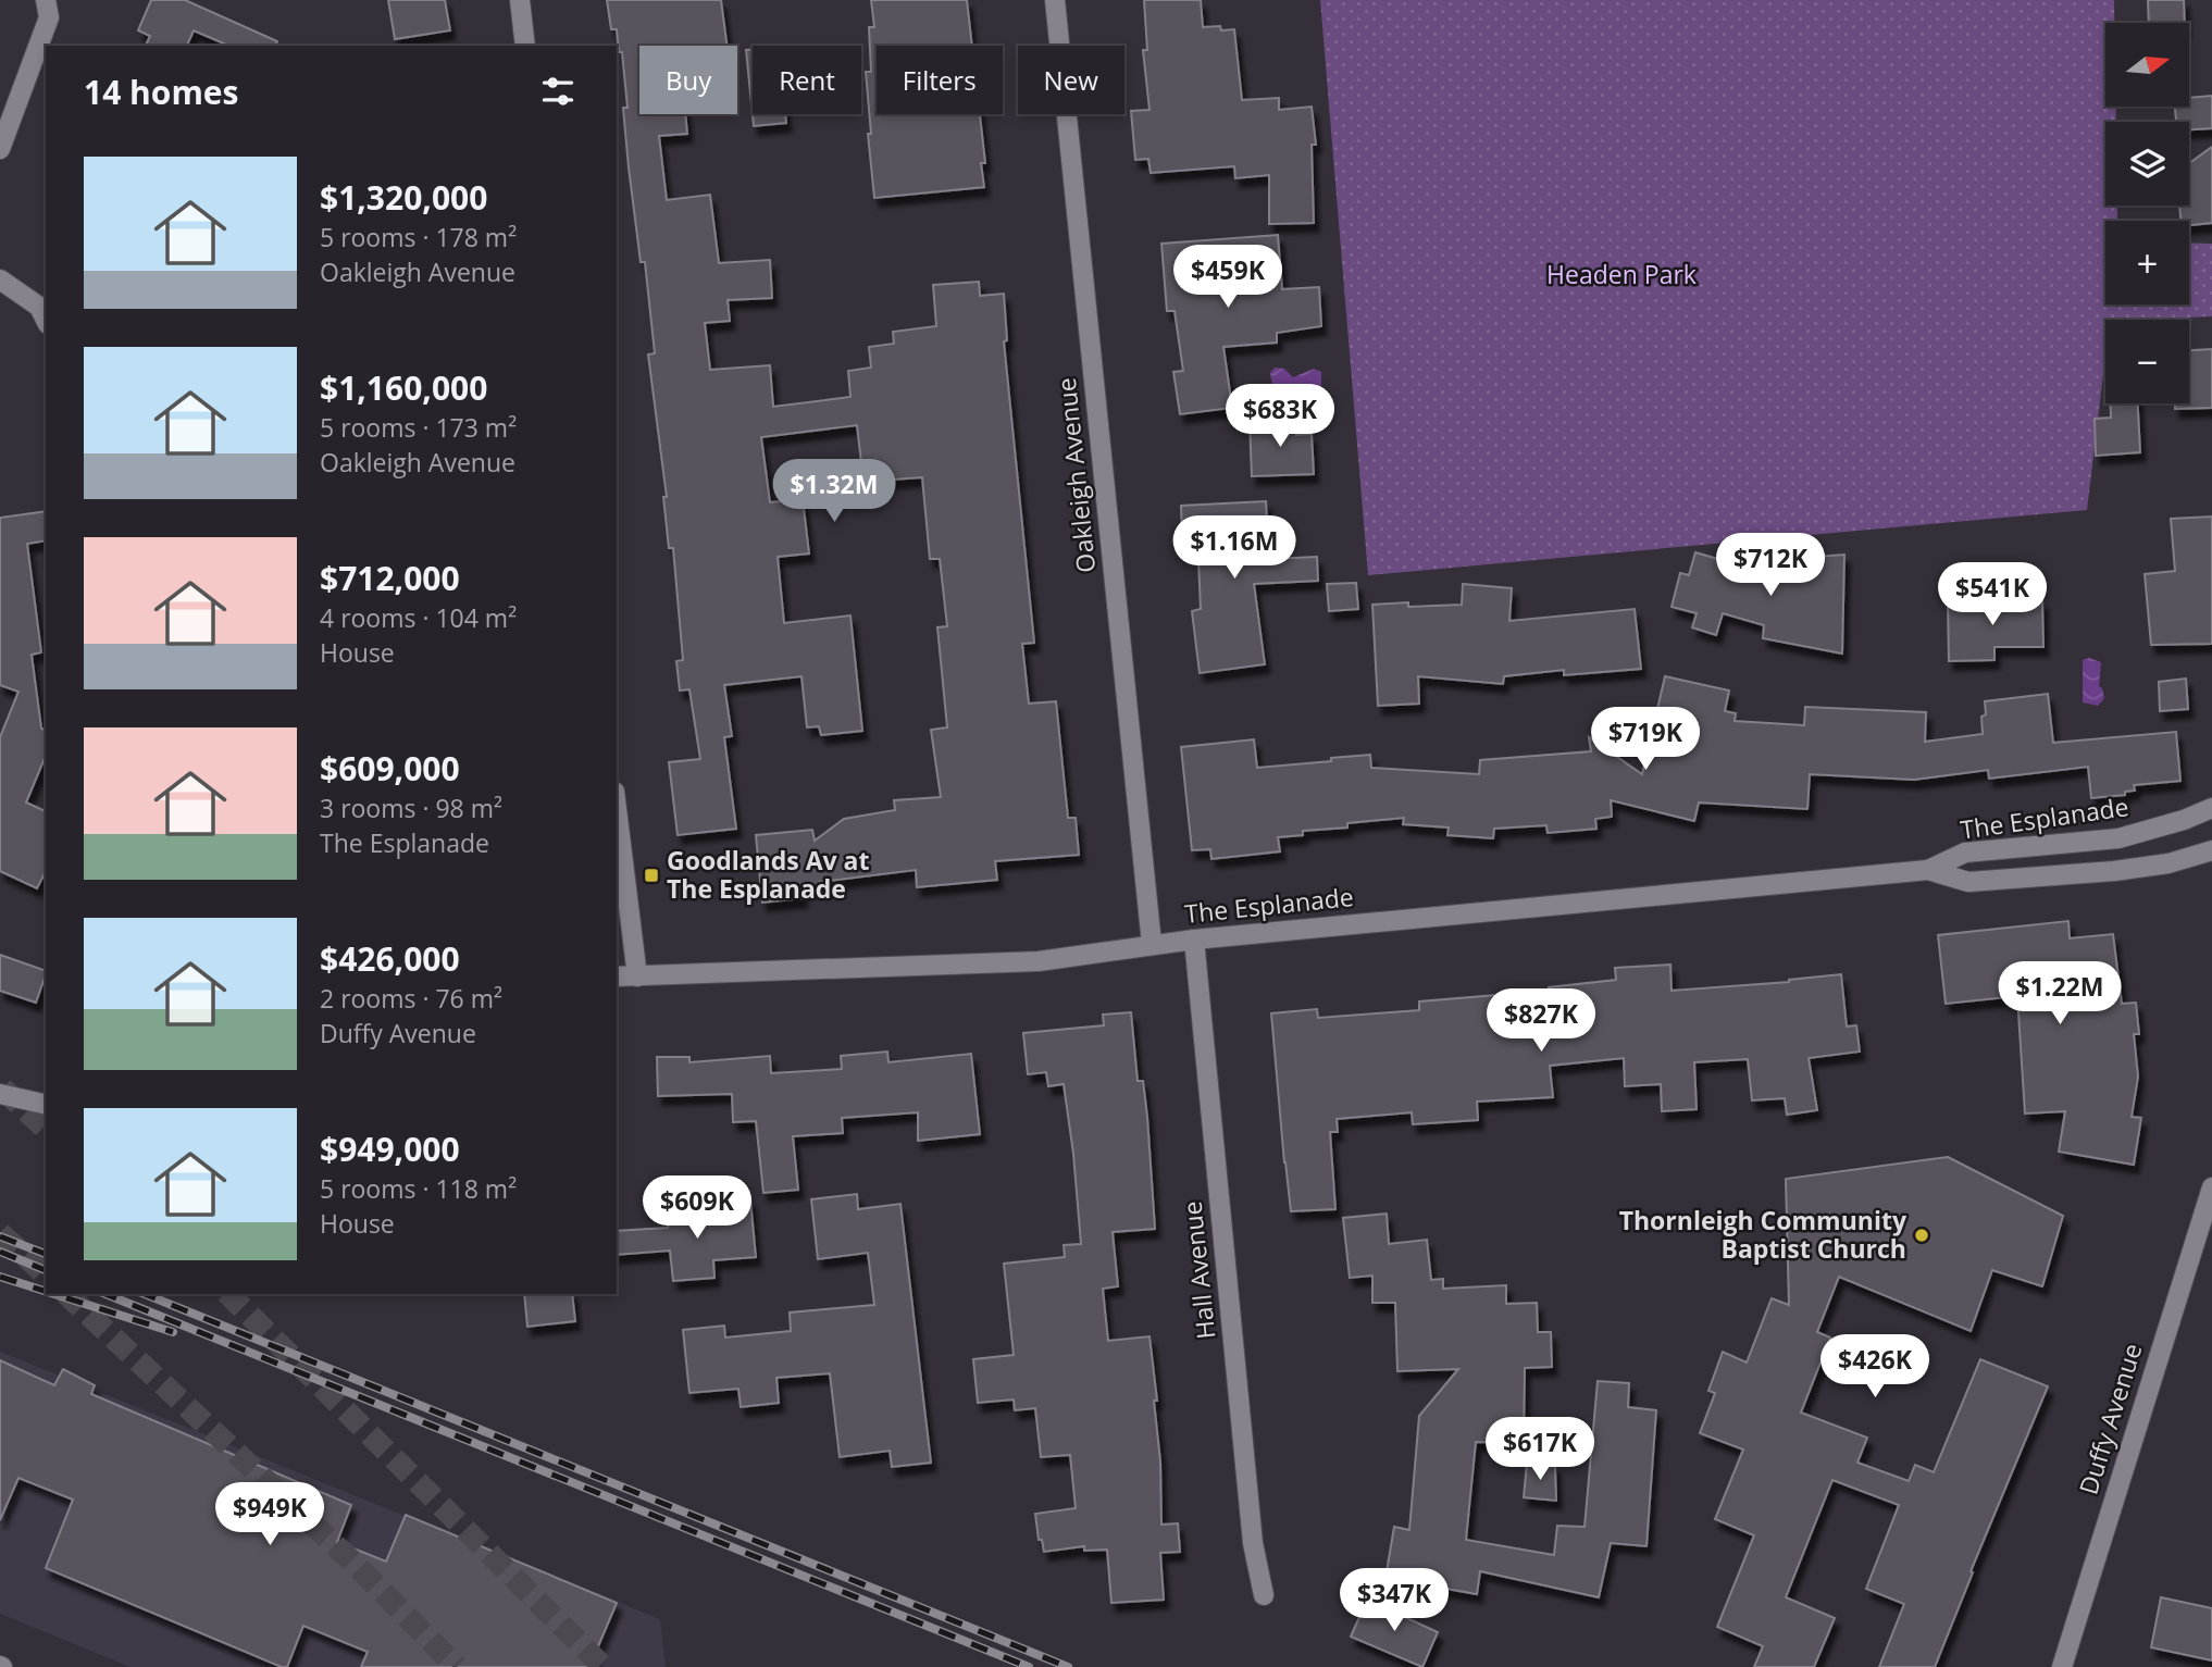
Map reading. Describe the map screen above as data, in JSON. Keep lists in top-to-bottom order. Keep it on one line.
{"streets":{"main road":["Oakleigh Avenue","The Esplanade","Hall Avenue","Duffy Avenue"]},"crossings":[["Oakleigh Avenue","The Esplanade"],["The Esplanade","Hall Avenue"]],"parks":["Headen Park"],"places":{"transit":["Goodlands Av at The Esplanade"],"other":["Thornleigh Community Baptist Church"]},"north":"right","page":{"map_buttons":["+","−"],"chip":["Buy","Rent","Filters","New"],"heading":"14 homes","list":[{"name":"$1,320,000","note":"5 rooms · 178 m² · Oakleigh Avenue"},{"name":"$1,160,000","note":"5 rooms · 173 m² · Oakleigh Avenue"},{"name":"$712,000","note":"4 rooms · 104 m² · House"},{"name":"$609,000","note":"3 rooms · 98 m² · The Esplanade"},{"name":"$426,000","note":"2 rooms · 76 m² · Duffy Avenue"},{"name":"$949,000","note":"5 rooms · 118 m² · House"}],"price":["$459K","$683K","$1.32M","$1.16M","$712K","$541K","$719K","$1.22M","$827K","$609K","$426K","$617K","$949K","$347K"]}}
